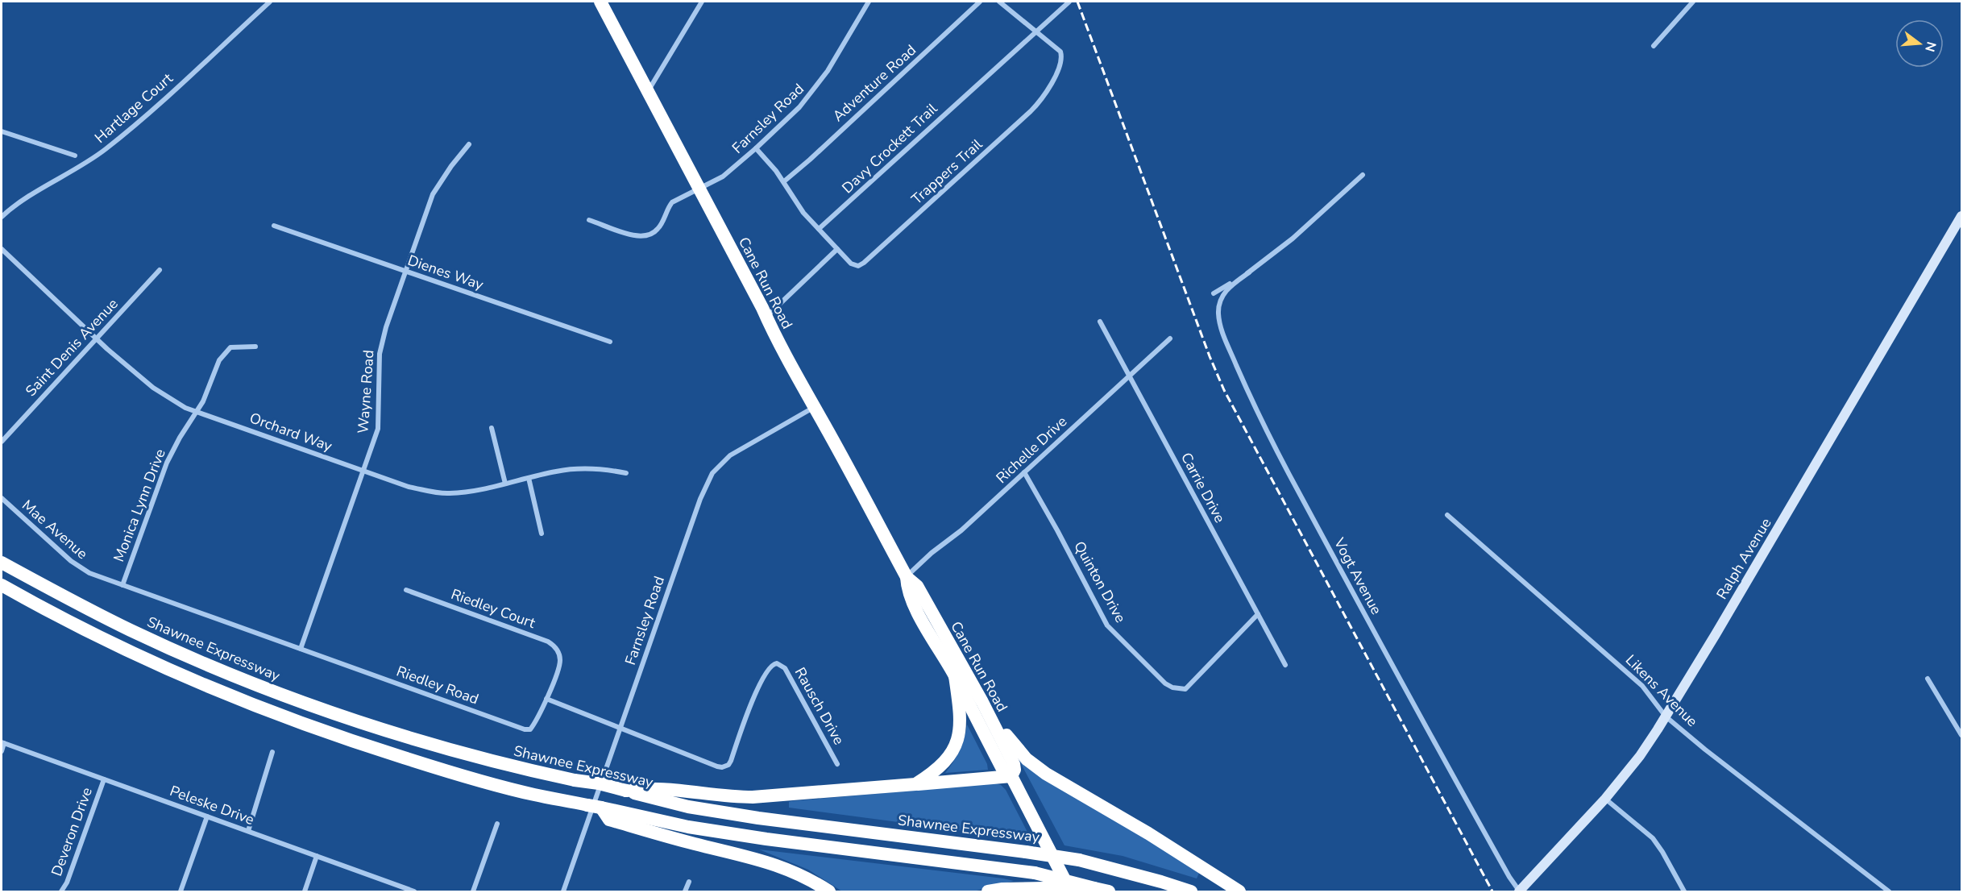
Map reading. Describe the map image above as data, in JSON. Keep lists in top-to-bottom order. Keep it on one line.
{"streets":{"highway":["Cane Run Road","Shawnee Expressway"],"street":["Adventure Road","Hartlage Court","Farnsley Road","Davy Crockett Trail","Trappers Trail","Dienes Way","Saint Denis Avenue","Wayne Road","Orchard Way","Richelle Drive","Carrie Drive","Monica Lynn Drive","Mae Avenue","Ralph Avenue","Vogt Avenue","Quinton Drive","Riedley Court","Riedley Road","Likens Avenue","Rausch Drive","Peleske Drive","Deveron Drive"]},"crossings":[["Farnsley Road","Cane Run Road"],["Farnsley Road","Rausch Drive"],["Davy Crockett Trail","Trappers Trail"],["Dienes Way","Wayne Road"],["Cane Run Road","Richelle Drive"],["Saint Denis Avenue","Orchard Way"],["Wayne Road","Orchard Way"],["Wayne Road","Riedley Road"],["Orchard Way","Monica Lynn Drive"],["Richelle Drive","Carrie Drive"],["Richelle Drive","Quinton Drive"],["Carrie Drive","Quinton Drive"],["Monica Lynn Drive","Mae Avenue"],["Monica Lynn Drive","Riedley Road"],["Mae Avenue","Riedley Road"],["Ralph Avenue","Vogt Avenue"],["Ralph Avenue","Likens Avenue"],["Riedley Court","Riedley Road"],["Peleske Drive","Deveron Drive"]],"north":"right"}
